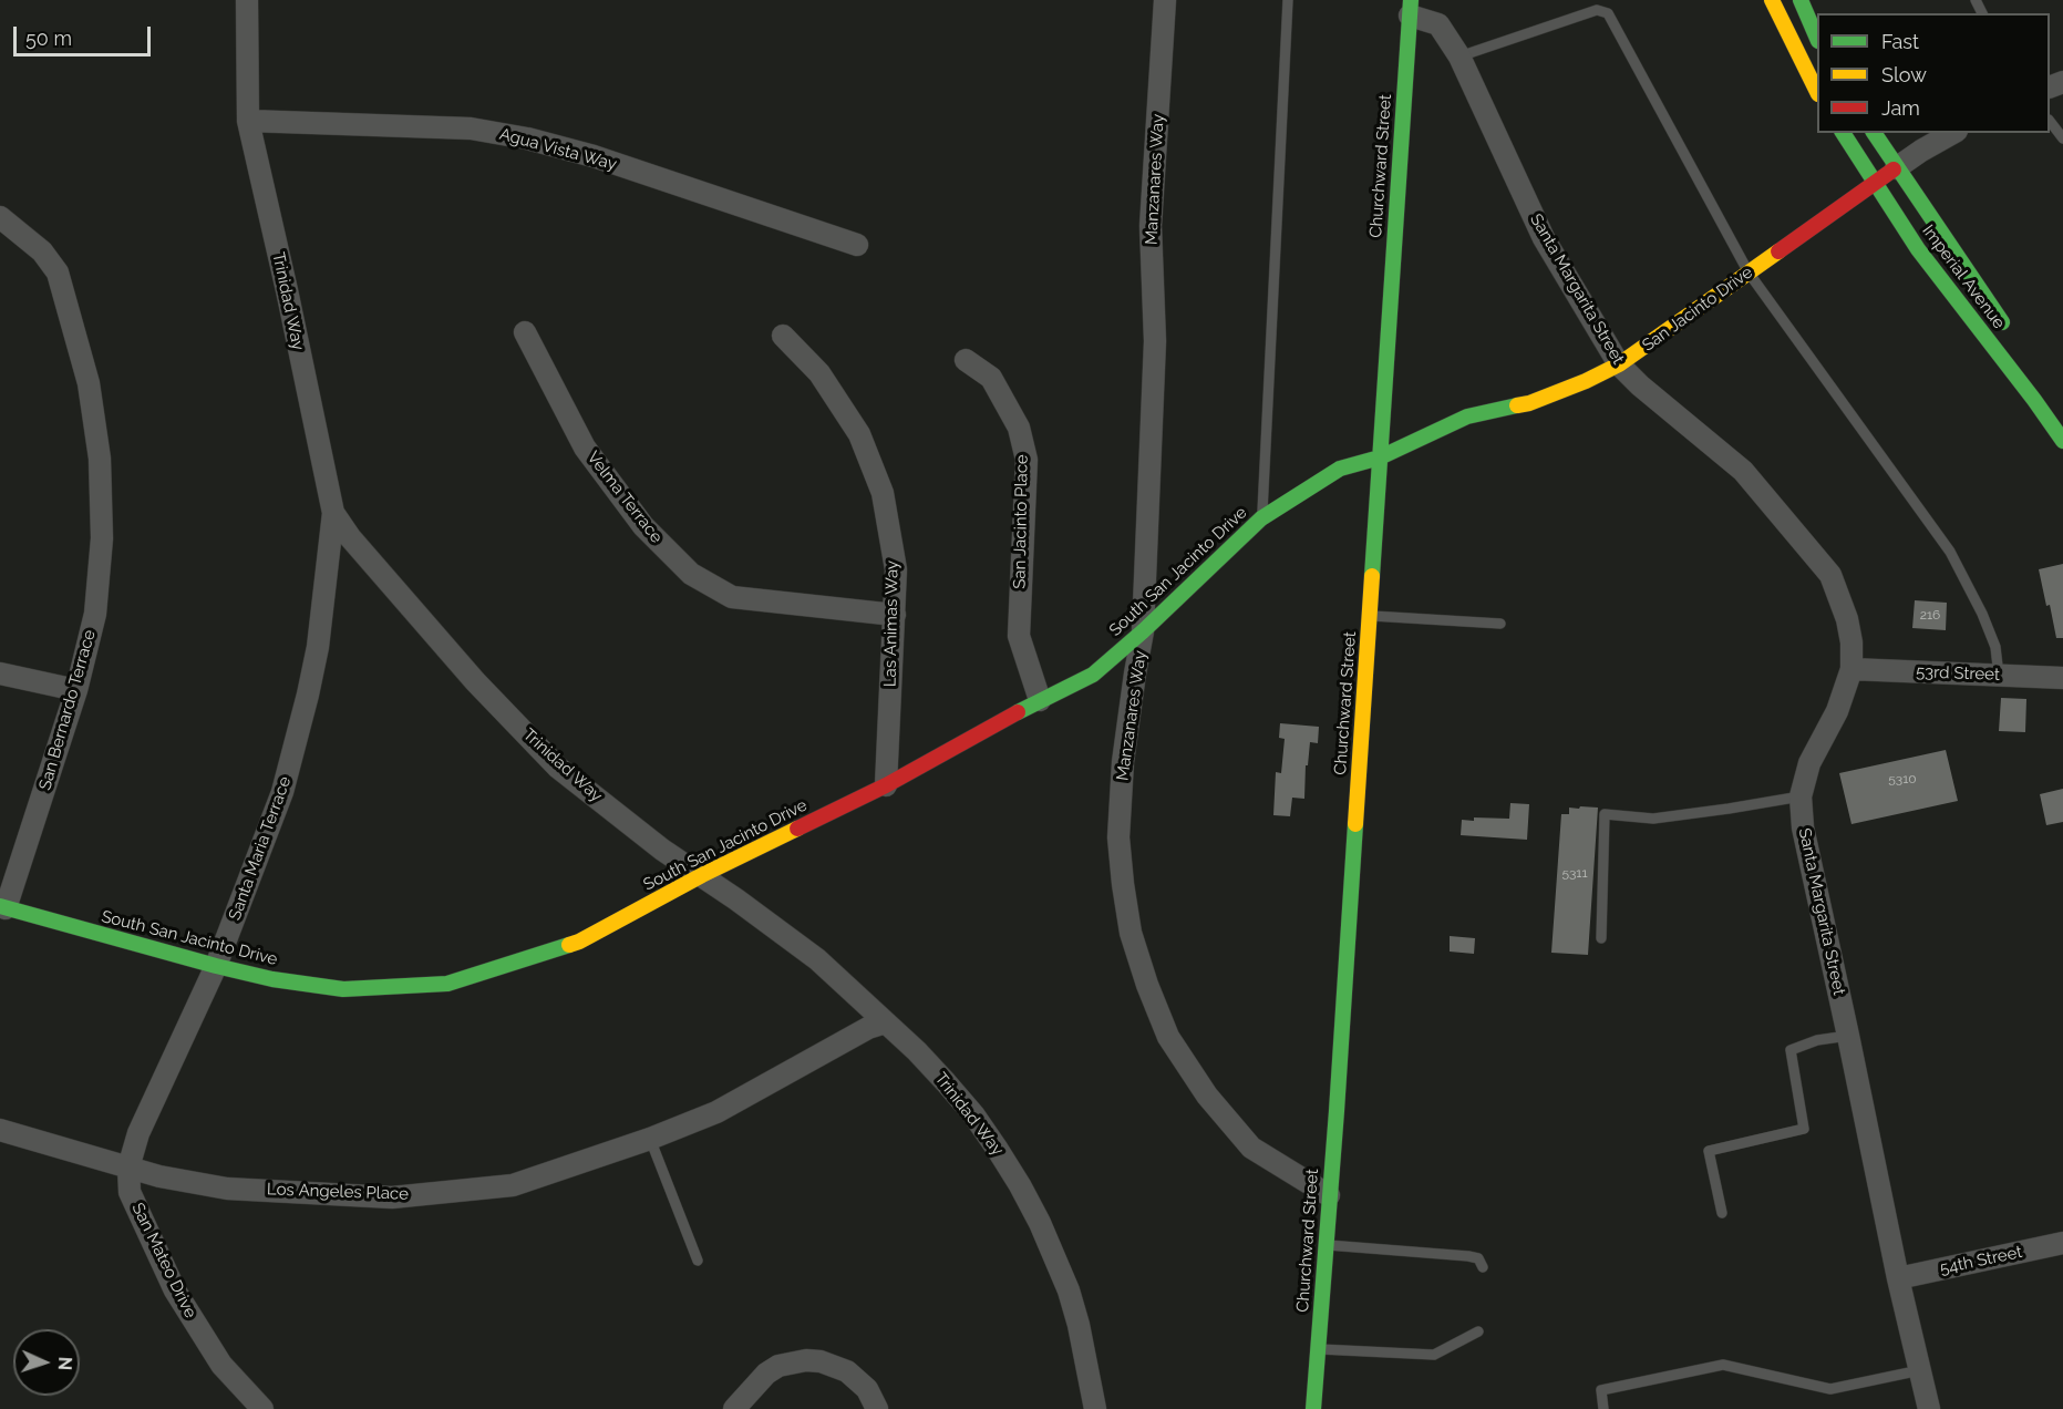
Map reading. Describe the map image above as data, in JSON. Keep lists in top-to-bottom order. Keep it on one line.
{"streets":{"street":["Agua Vista Way","Churchward Street","Manzanares Way","Imperial Avenue","Santa Margarita Street","Trinidad Way","San Jacinto Drive","Velma Terrace","San Jacinto Place","South San Jacinto Drive","Las Animas Way","53rd Street","San Bernardo Terrace","Santa Maria Terrace","Los Angeles Place","San Mateo Drive","54th Street"]},"crossings":[["Agua Vista Way","Trinidad Way"],["Churchward Street","Manzanares Way"],["Churchward Street","Santa Margarita Street"],["Churchward Street","San Jacinto Drive"],["Churchward Street","South San Jacinto Drive"],["Manzanares Way","South San Jacinto Drive"],["Imperial Avenue","San Jacinto Drive"],["Santa Margarita Street","San Jacinto Drive"],["Santa Margarita Street","53rd Street"],["Santa Margarita Street","54th Street"],["Trinidad Way","South San Jacinto Drive"],["Trinidad Way","Santa Maria Terrace"],["Trinidad Way","Los Angeles Place"],["San Jacinto Drive","South San Jacinto Drive"],["Velma Terrace","Las Animas Way"],["San Jacinto Place","South San Jacinto Drive"],["South San Jacinto Drive","Las Animas Way"],["South San Jacinto Drive","San Bernardo Terrace"],["South San Jacinto Drive","Santa Maria Terrace"],["Santa Maria Terrace","Los Angeles Place"],["Santa Maria Terrace","San Mateo Drive"],["Los Angeles Place","San Mateo Drive"]],"house_numbers":["216","5310","5311"],"legend":["Fast","Slow","Jam"],"scale_bar":"50 m","north":"right"}
